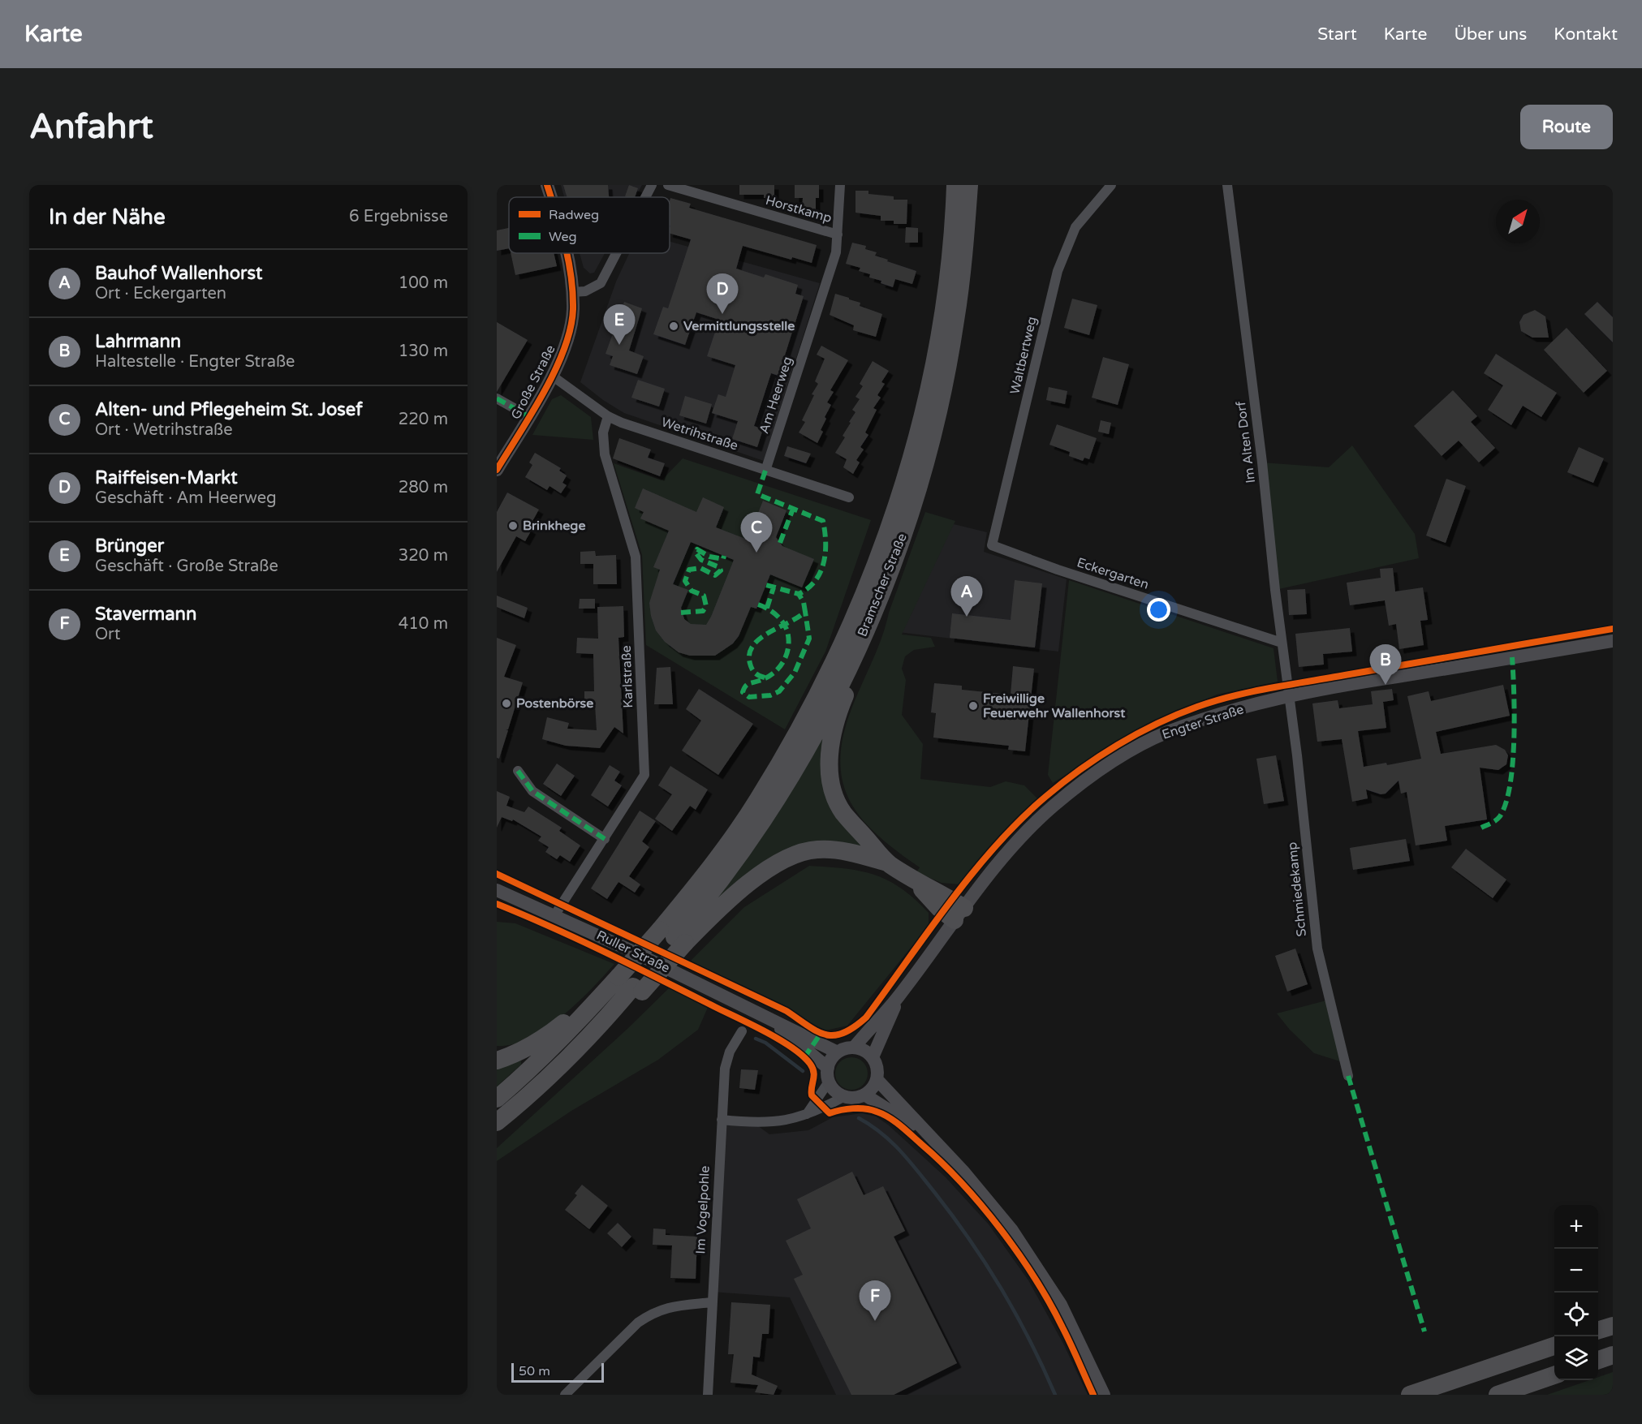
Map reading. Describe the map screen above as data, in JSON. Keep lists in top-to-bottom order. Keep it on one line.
{"streets":{"highway":["Bramscher Straße"],"main road":["Große Straße","Engter Straße","Ruller Straße"],"street":["Horstkamp","Waltbertweg","Am Heerweg","Wetrihstraße","Im Alten Dorf","Eckergarten","Karlstraße","Schmiedekamp","Im Vogelpohle"]},"crossings":[["Horstkamp","Am Heerweg"],["Waltbertweg","Eckergarten"],["Große Straße","Wetrihstraße"],["Am Heerweg","Wetrihstraße"],["Wetrihstraße","Karlstraße"],["Im Alten Dorf","Eckergarten"],["Im Alten Dorf","Engter Straße"],["Im Alten Dorf","Schmiedekamp"],["Karlstraße","Ruller Straße"],["Engter Straße","Schmiedekamp"],["Engter Straße","Ruller Straße"]],"places":["Vermittlungsstelle","Brinkhege","Postenbörse","Freiwillige Feuerwehr Wallenhorst"],"legend":["Radweg","Weg"],"scale_bar":"50 m","north":"top right","page":{"header":"Karte","nav":["Start","Karte","Über uns","Kontakt"],"buttons":"Route","title":"Anfahrt","heading":["In der Nähe","6 Ergebnisse"],"list":[{"mark":"A","name":"Bauhof Wallenhorst","note":"Ort · Eckergarten","value":"100 m"},{"mark":"B","name":"Lahrmann","note":"Haltestelle · Engter Straße","value":"130 m"},{"mark":"C","name":"Alten- und Pflegeheim St. Josef","note":"Ort · Wetrihstraße","value":"220 m"},{"mark":"D","name":"Raiffeisen-Markt","note":"Geschäft · Am Heerweg","value":"280 m"},{"mark":"E","name":"Brünger","note":"Geschäft · Große Straße","value":"320 m"},{"mark":"F","name":"Stavermann","note":"Ort","value":"410 m"}],"pins":["D","E","C","A","B","F"],"map_buttons":["+","−"],"scale":"50 m"}}
